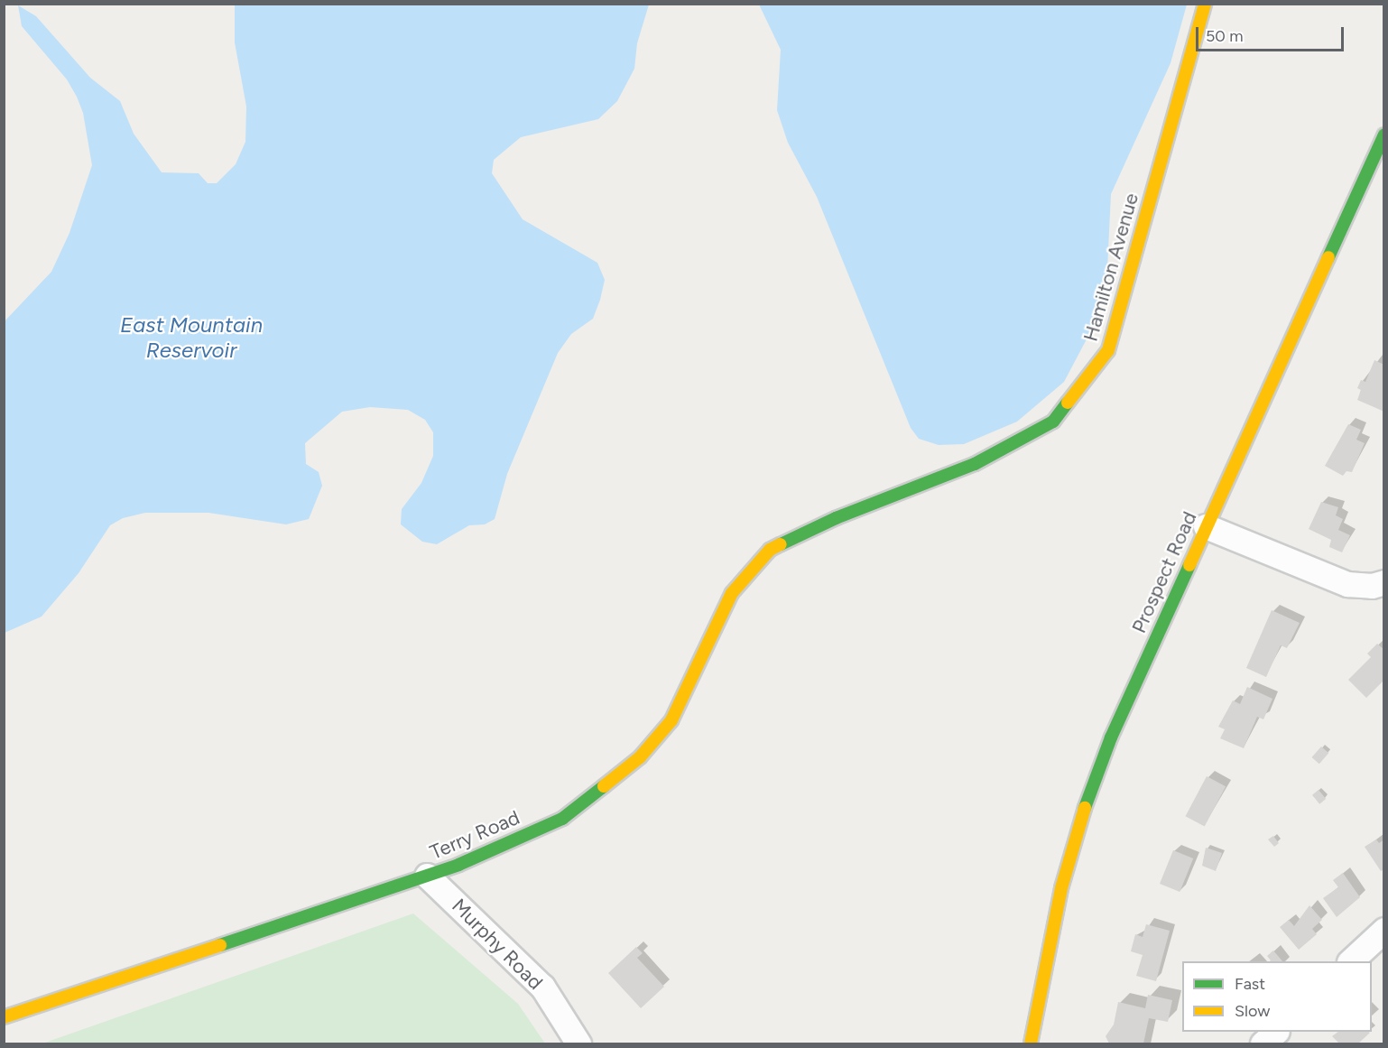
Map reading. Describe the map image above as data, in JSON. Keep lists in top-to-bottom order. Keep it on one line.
{"streets":{"street":["Hamilton Avenue","Prospect Road","Terry Road","Murphy Road"]},"crossings":[["Hamilton Avenue","Terry Road"],["Terry Road","Murphy Road"]],"water":["East Mountain Reservoir"],"legend":["Fast","Slow"],"scale_bar":"50 m"}
